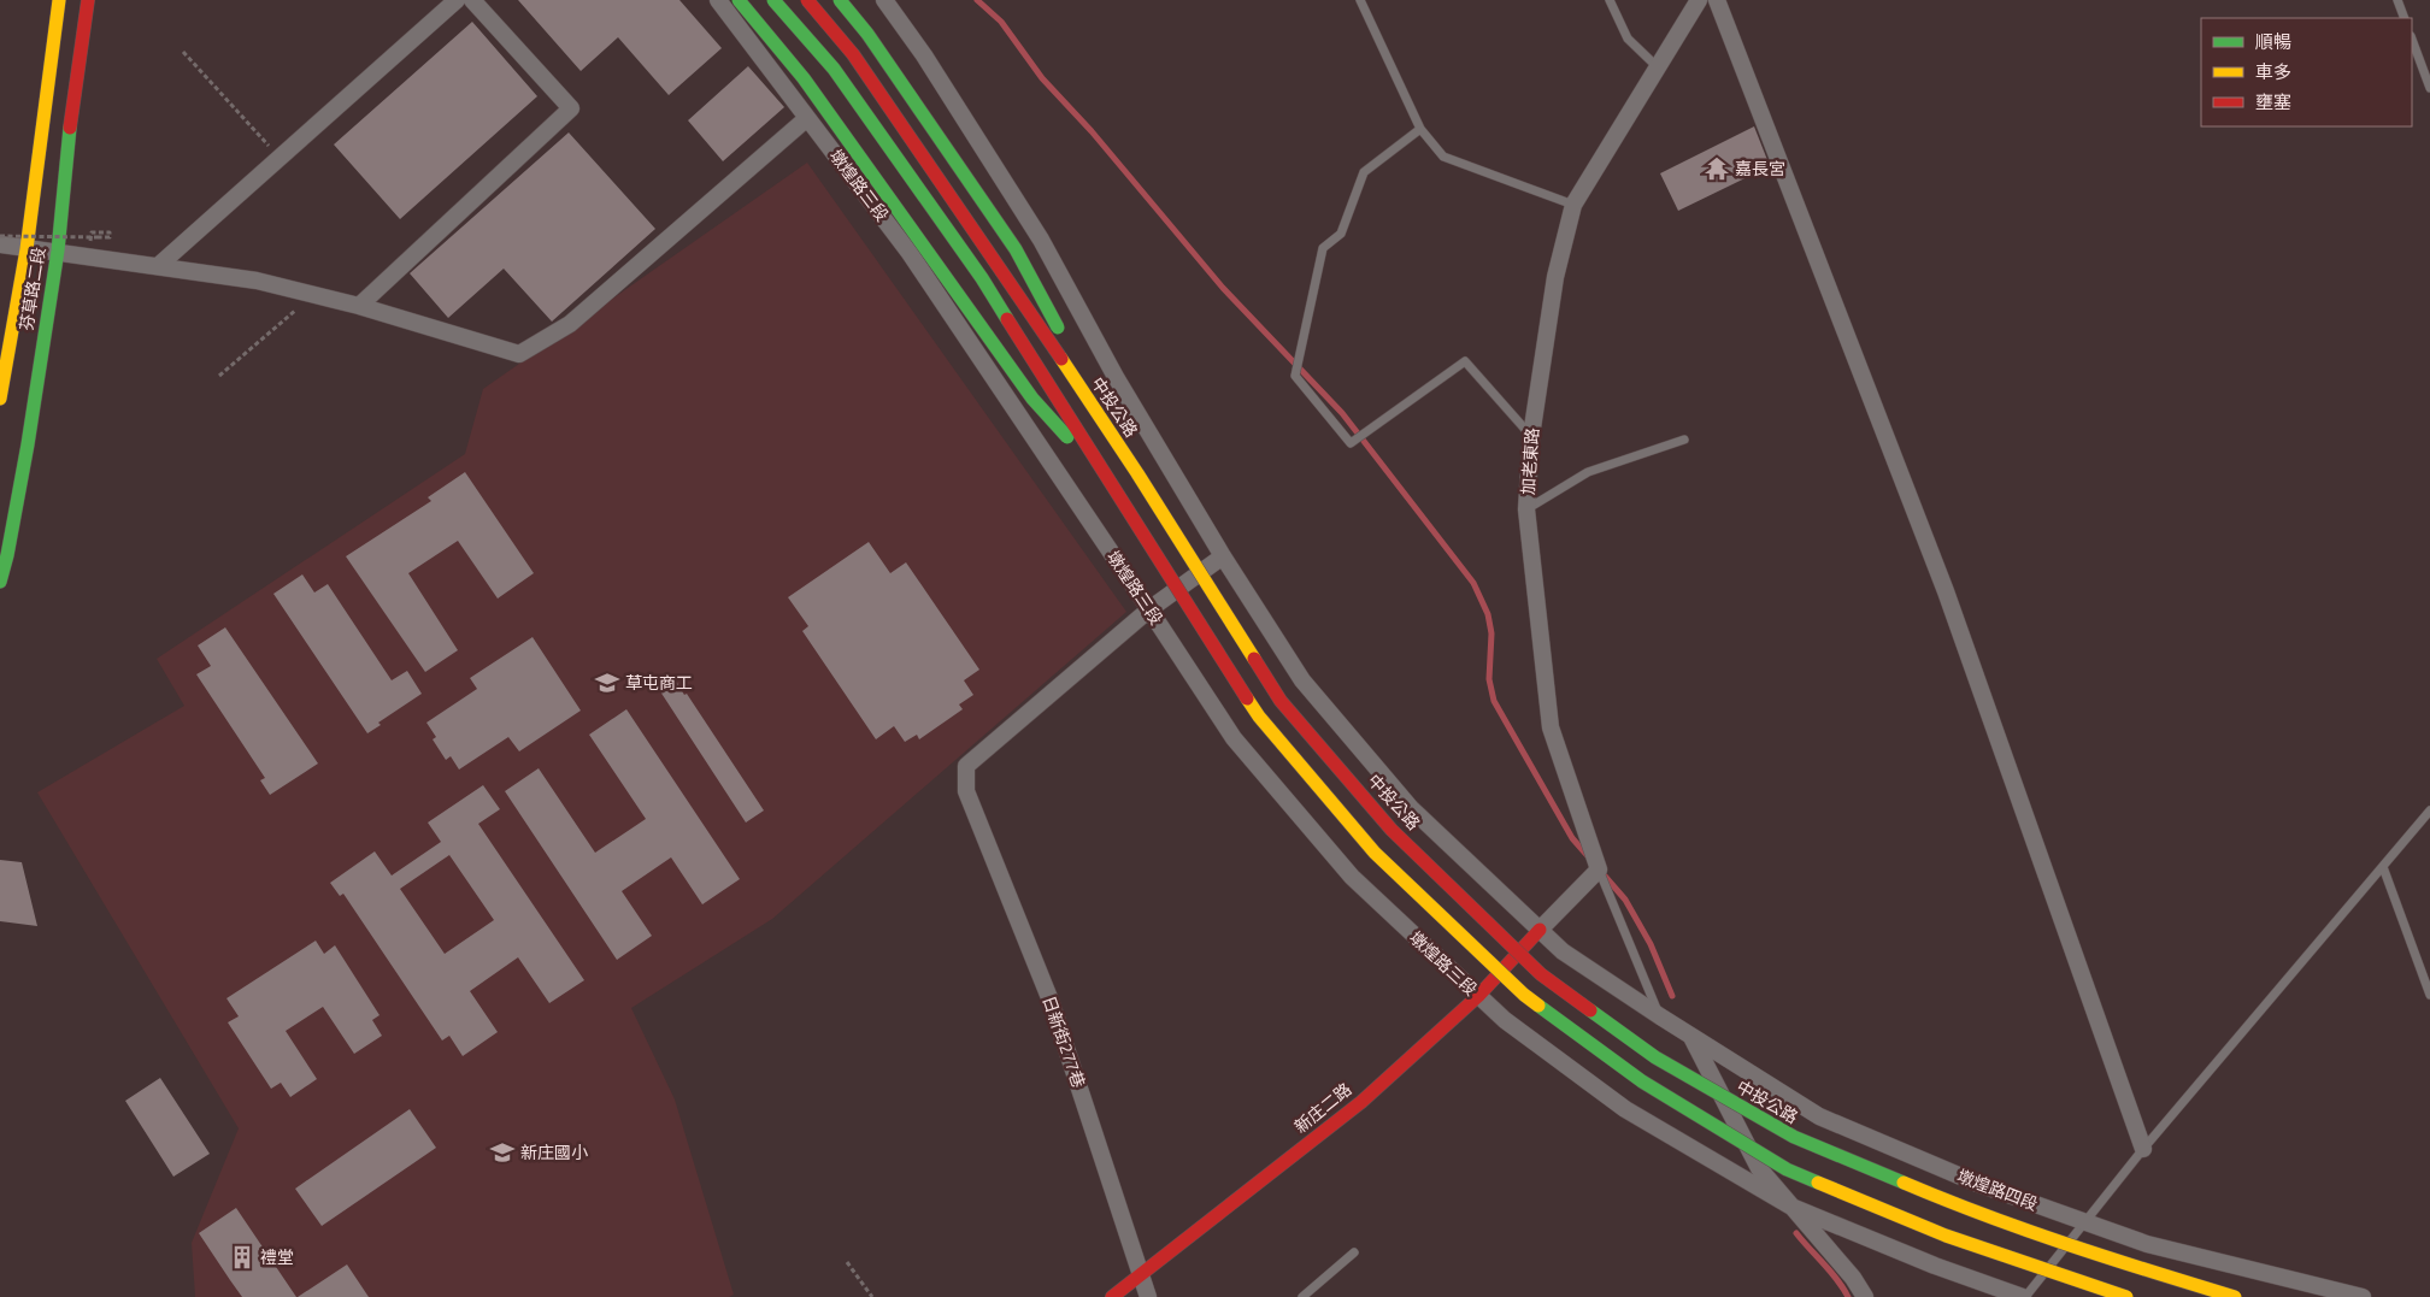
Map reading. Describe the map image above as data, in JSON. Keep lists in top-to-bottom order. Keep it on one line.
{"streets":{"main road":["芬草路二段","中投公路","新庄二路"],"street":["墩煌路三段","加老東路","日新街277巷","墩煌路四段"]},"crossings":[["墩煌路三段","日新街277巷"],["墩煌路三段","新庄二路"],["日新街277巷","新庄二路"]],"places":{"temple":["嘉長宮"],"school or university":["草屯商工","新庄國小"],"building":["禮堂"]},"legend":["順暢","車多","壅塞"]}
